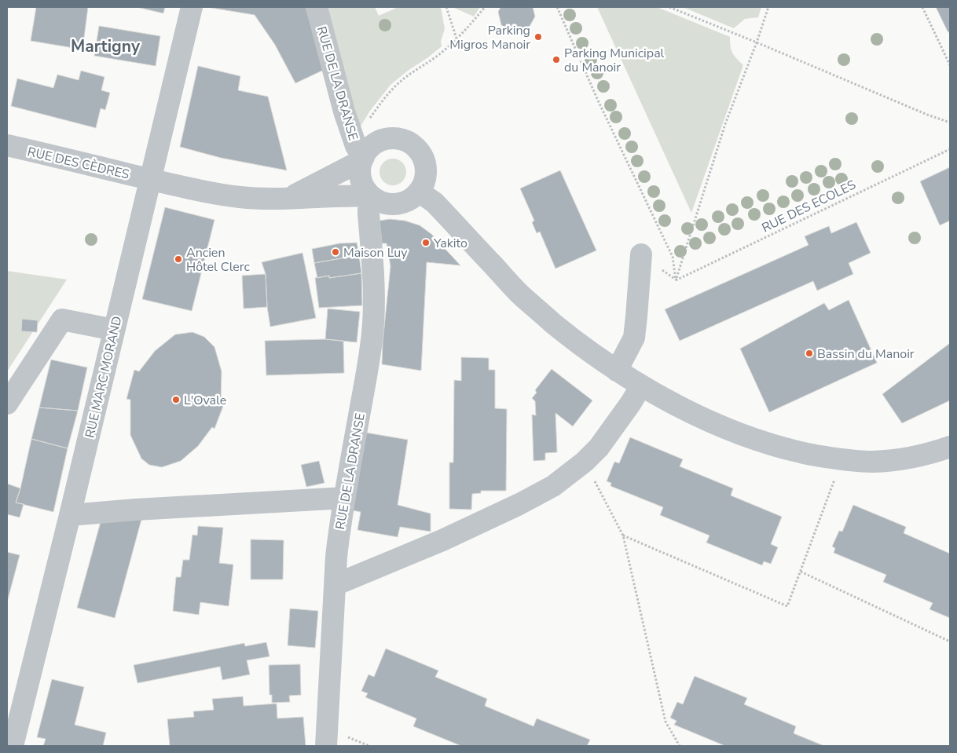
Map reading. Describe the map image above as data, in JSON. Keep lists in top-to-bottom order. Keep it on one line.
{"streets":{"street":["RUE DE LA DRANSE","RUE DES CÈDRES","RUE MARC MORAND"],"path":["RUE DES ECOLES"]},"crossings":[["RUE DE LA DRANSE","RUE DES CÈDRES"],["RUE DES CÈDRES","RUE MARC MORAND"]],"districts":["Martigny"],"places":["Parking Migros Manoir","Parking Municipal du Manoir","Yakito","Maison Luy","Ancien Hôtel Clerc","Bassin du Manoir","L'Ovale"]}
